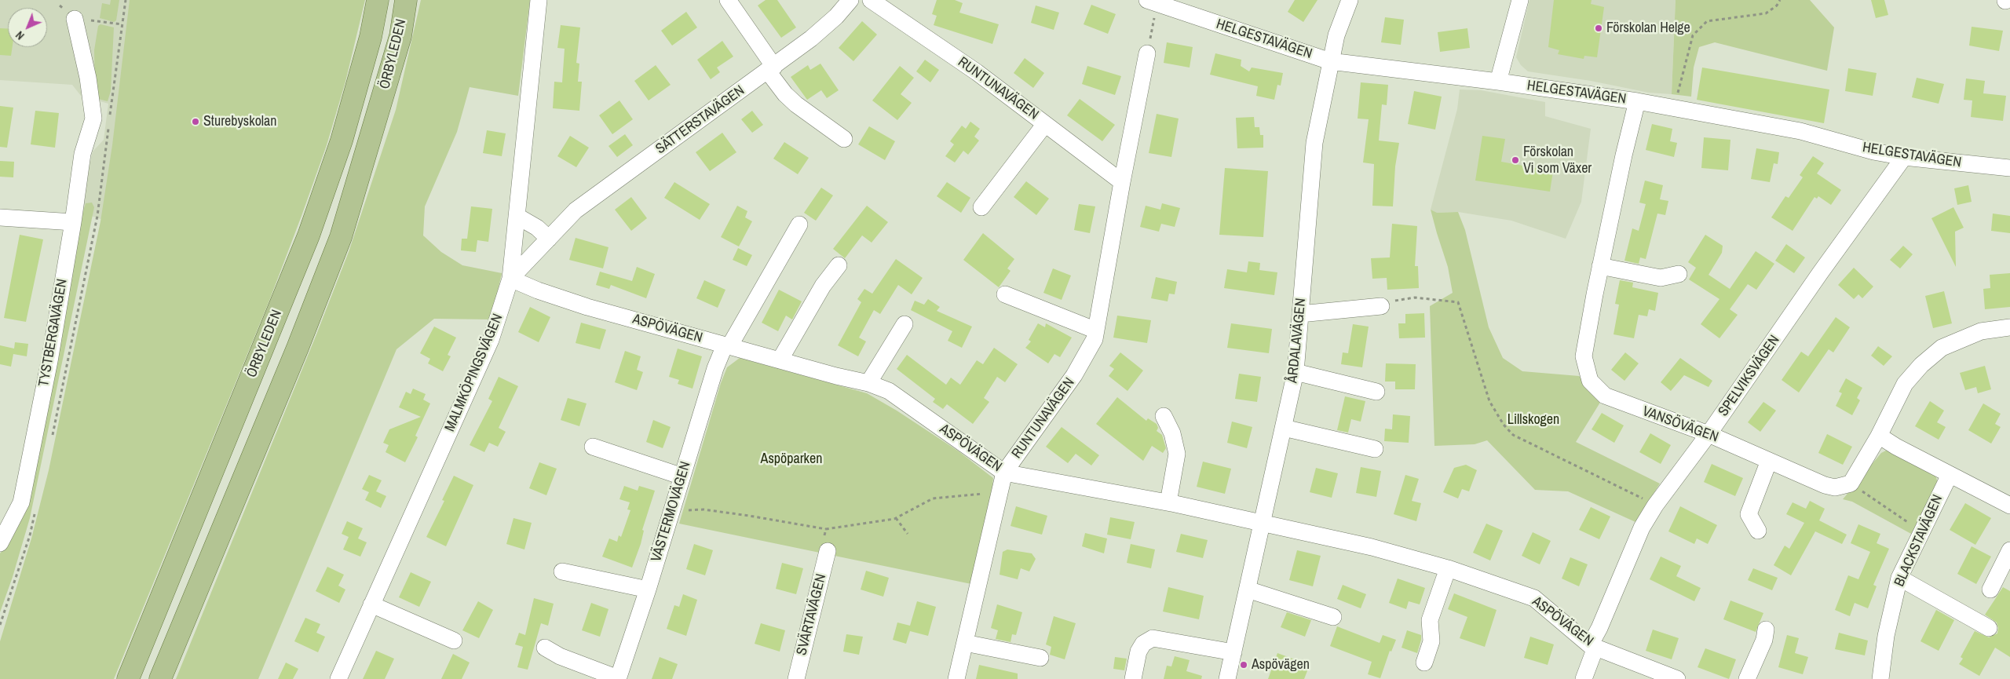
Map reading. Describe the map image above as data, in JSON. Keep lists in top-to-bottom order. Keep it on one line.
{"streets":{"main road":["ÖRBYLEDEN"],"street":["HELGESTAVÄGEN","RUNTUNAVÄGEN","SÄTTERSTAVÄGEN","ASPÖVÄGEN","TYSTBERGAVÄGEN","ÅRDALAVÄGEN","MALMKÖPINGSVÄGEN","SPELVIKSVÄGEN","VANSÖVÄGEN","VÄSTERMOVÄGEN","BLACKSTAVÄGEN","SVÄRTAVÄGEN"]},"crossings":[["HELGESTAVÄGEN","ÅRDALAVÄGEN"],["HELGESTAVÄGEN","SPELVIKSVÄGEN"],["HELGESTAVÄGEN","VANSÖVÄGEN"],["RUNTUNAVÄGEN","ASPÖVÄGEN"],["SÄTTERSTAVÄGEN","ASPÖVÄGEN"],["SÄTTERSTAVÄGEN","MALMKÖPINGSVÄGEN"],["ASPÖVÄGEN","ÅRDALAVÄGEN"],["ASPÖVÄGEN","MALMKÖPINGSVÄGEN"],["ASPÖVÄGEN","SPELVIKSVÄGEN"],["ASPÖVÄGEN","VÄSTERMOVÄGEN"],["SPELVIKSVÄGEN","VANSÖVÄGEN"]],"parks":["Lillskogen","Aspöparken"],"places":["Förskolan Helge","Sturebyskolan","Förskolan Vi som Växer","Aspövägen"],"north":"bottom left"}
